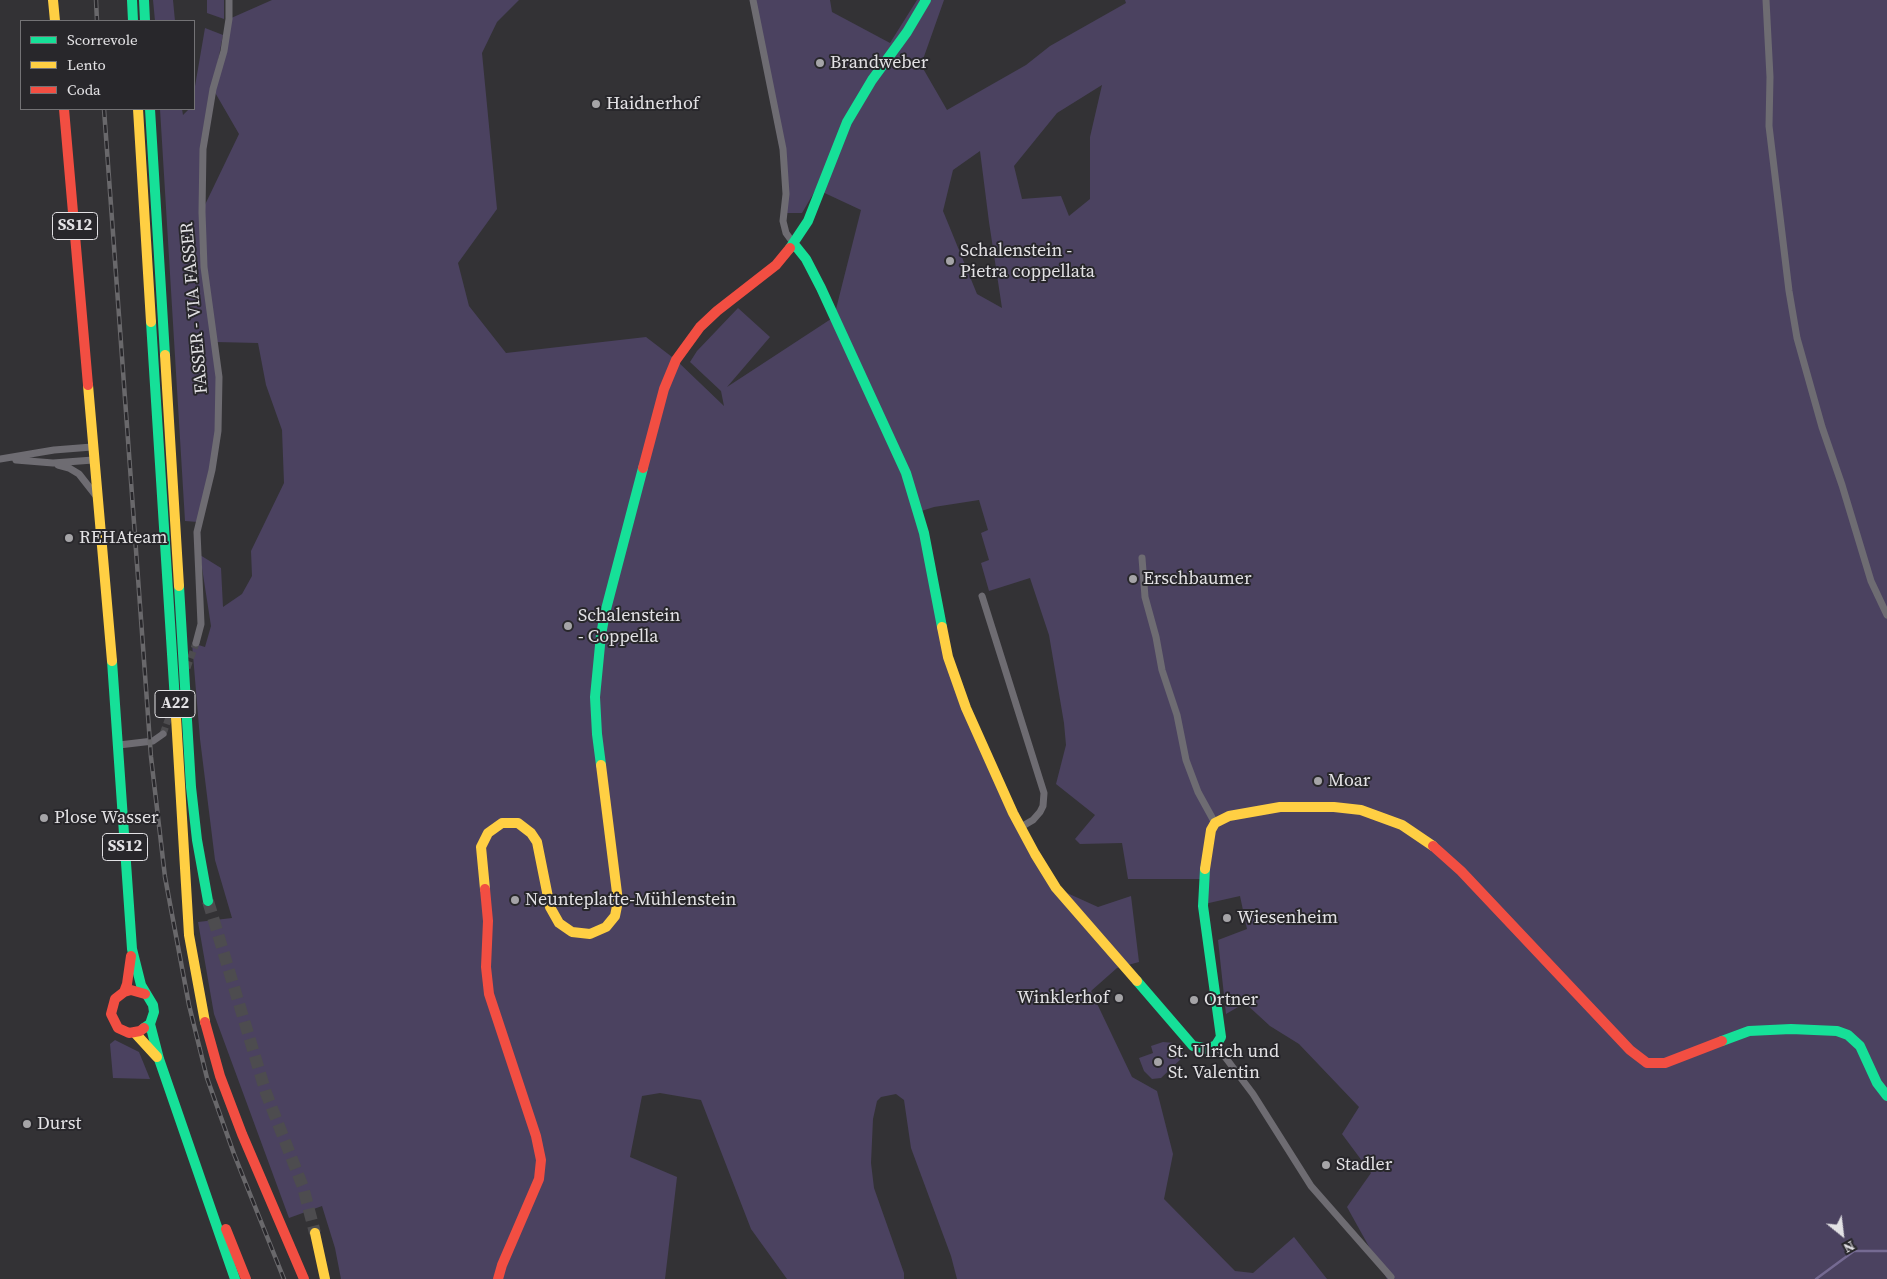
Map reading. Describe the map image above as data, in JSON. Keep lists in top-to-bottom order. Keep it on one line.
{"streets":{"main road":["SS12","A22"],"street":["FASSER - VIA FASSER"]},"places":["Brandweber","Haidnerhof","Schalenstein - Pietra coppellata","REHAteam","Erschbaumer","Schalenstein - Coppella","Moar","Plose Wasser","Neunteplatte-Mühlenstein","Wiesenheim","Winklerhof","Ortner","St. Ulrich und St. Valentin","Durst","Stadler"],"legend":["Scorrevole","Lento","Coda"],"north":"bottom right"}
